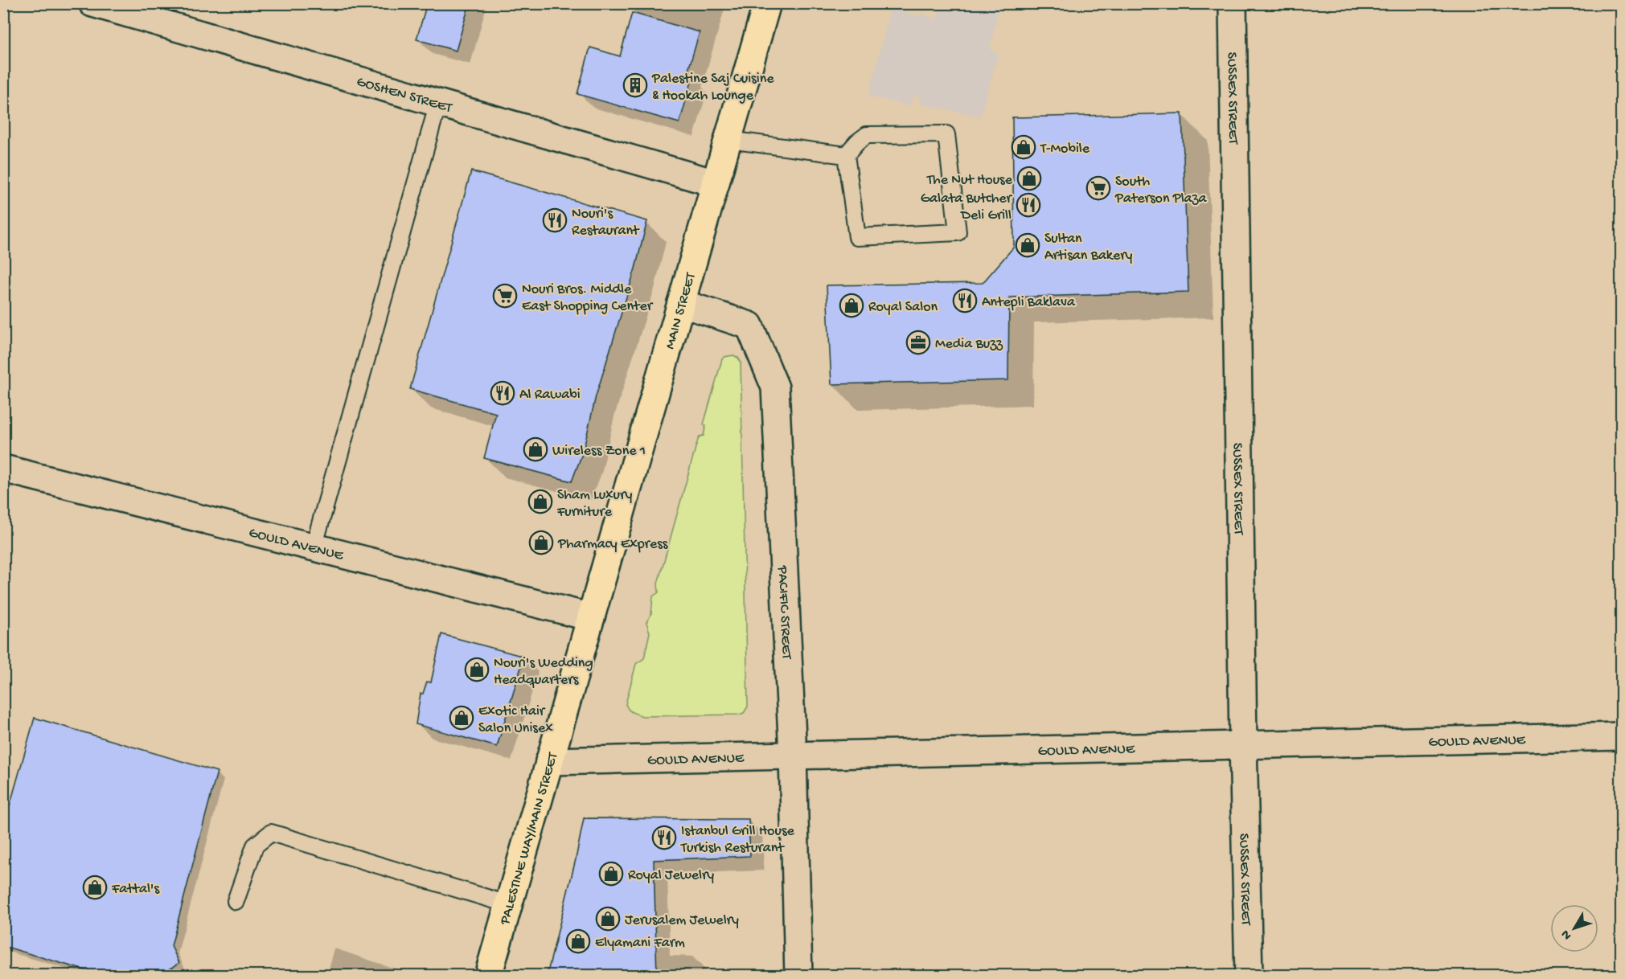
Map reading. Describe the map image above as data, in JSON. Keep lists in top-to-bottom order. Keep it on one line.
{"streets":{"main road":["MAIN STREET","PALESTINE WAY/MAIN STREET"],"street":["GOSHEN STREET","SUSSEX STREET","GOULD AVENUE","PACIFIC STREET"]},"crossings":[["GOSHEN STREET","MAIN STREET"],["SUSSEX STREET","GOULD AVENUE"],["MAIN STREET","GOULD AVENUE"],["MAIN STREET","PACIFIC STREET"],["MAIN STREET","PALESTINE WAY/MAIN STREET"],["GOULD AVENUE","PACIFIC STREET"],["GOULD AVENUE","PALESTINE WAY/MAIN STREET"]],"places":{"building":["Palestine Saj Cuisine & Hookah Lounge"],"shop":["T-Mobile","The Nut House","Sultan Artisan Bakery","Royal Salon","Wireless Zone 1","Sham Luxury Furniture","Pharmacy Express","Nouri's Wedding Headquarters","Exotic Hair Salon Unisex","Royal Jewelry","Fattal's","Jerusalem Jewelry","Elyamani Farm"],"supermarket":["South Paterson Plaza","Nouri Bros. Middle East Shopping Center"],"restaurant":["Galata Butcher Deli Grill","Nouri's Restaurant","Antepli Baklava","Al Rawabi","Istanbul Grill House Turkish Resturant"],"office":["Media Buzz"]},"north":"bottom left"}
